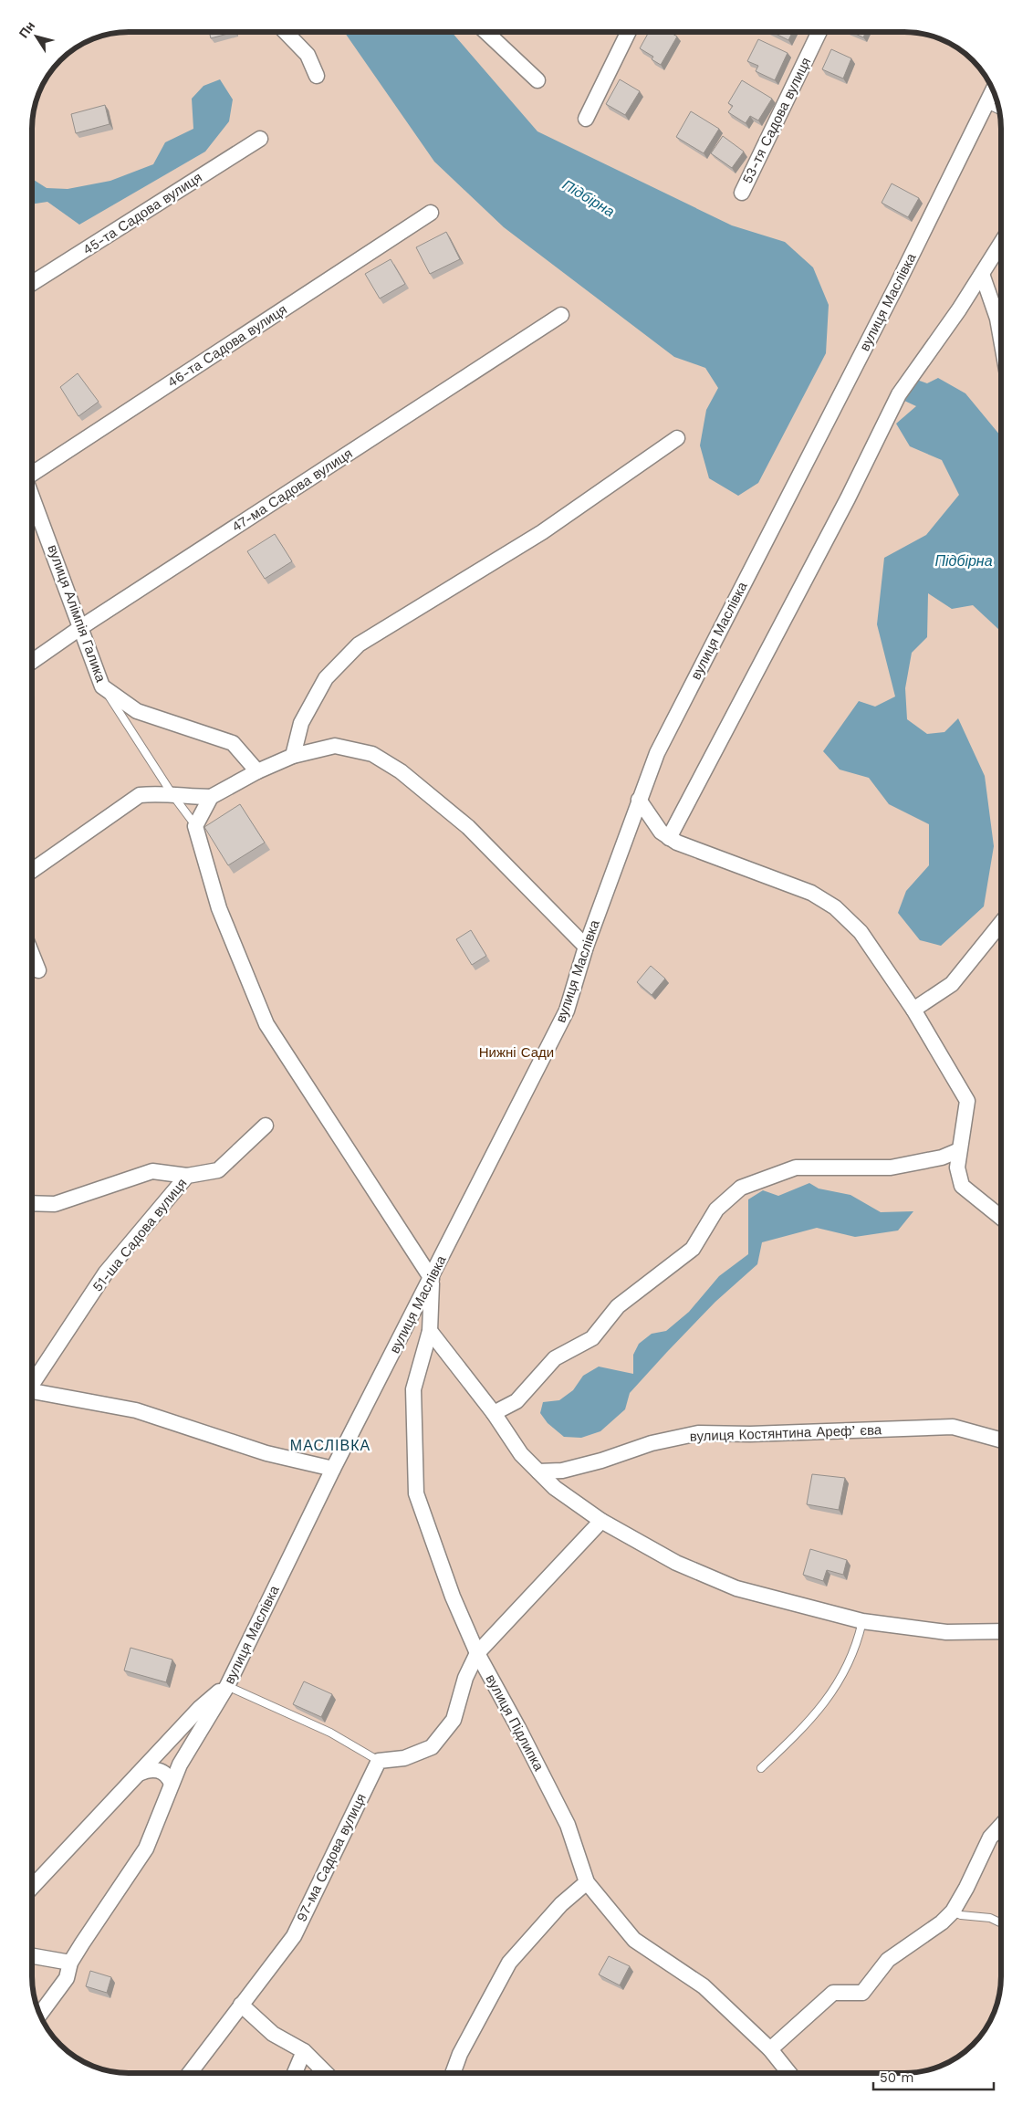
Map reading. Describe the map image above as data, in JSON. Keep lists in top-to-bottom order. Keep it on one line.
{"streets":{"street":["53-тя Садова вулиця","45-та Садова вулиця","вулиця Маслівка","46-та Садова вулиця","47-ма Садова вулиця","вулиця Алімпія Галика","51-ша Садова вулиця","вулиця Костянтина Арефʼєва","вулиця Підлипка","97-ма Садова вулиця"]},"crossings":[["вулиця Маслівка","вулиця Підлипка"],["47-ма Садова вулиця","вулиця Алімпія Галика"]],"districts":["МАСЛІВКА"],"water":["Підбірна"],"parks":["Нижні Сади"],"scale_bar":"50 m","north":"top left"}
